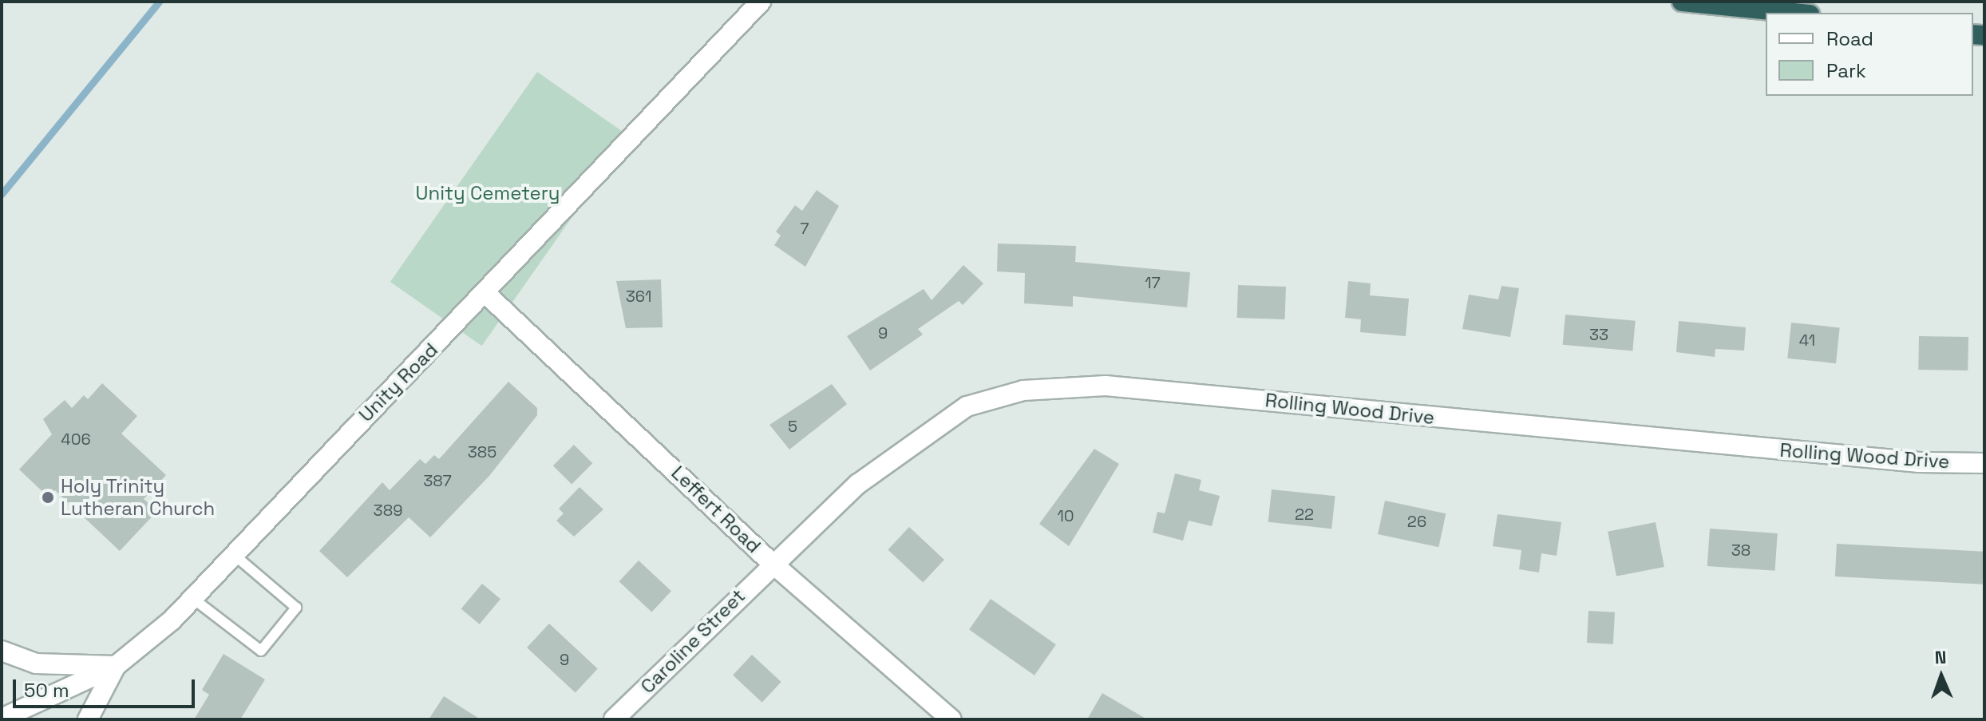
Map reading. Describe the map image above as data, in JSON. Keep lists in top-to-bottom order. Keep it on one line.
{"streets":{"street":["Unity Road","Rolling Wood Drive","Leffert Road","Caroline Street"]},"crossings":[["Unity Road","Leffert Road"],["Rolling Wood Drive","Leffert Road"],["Rolling Wood Drive","Caroline Street"],["Leffert Road","Caroline Street"]],"parks":["Unity Cemetery"],"places":["Holy Trinity Lutheran Church"],"house_numbers":["7","17","361","9","33","41","5","406","385","387","389","22","10","26","38","9"],"legend":["Road","Park"],"scale_bar":"50 m","north":"top"}
